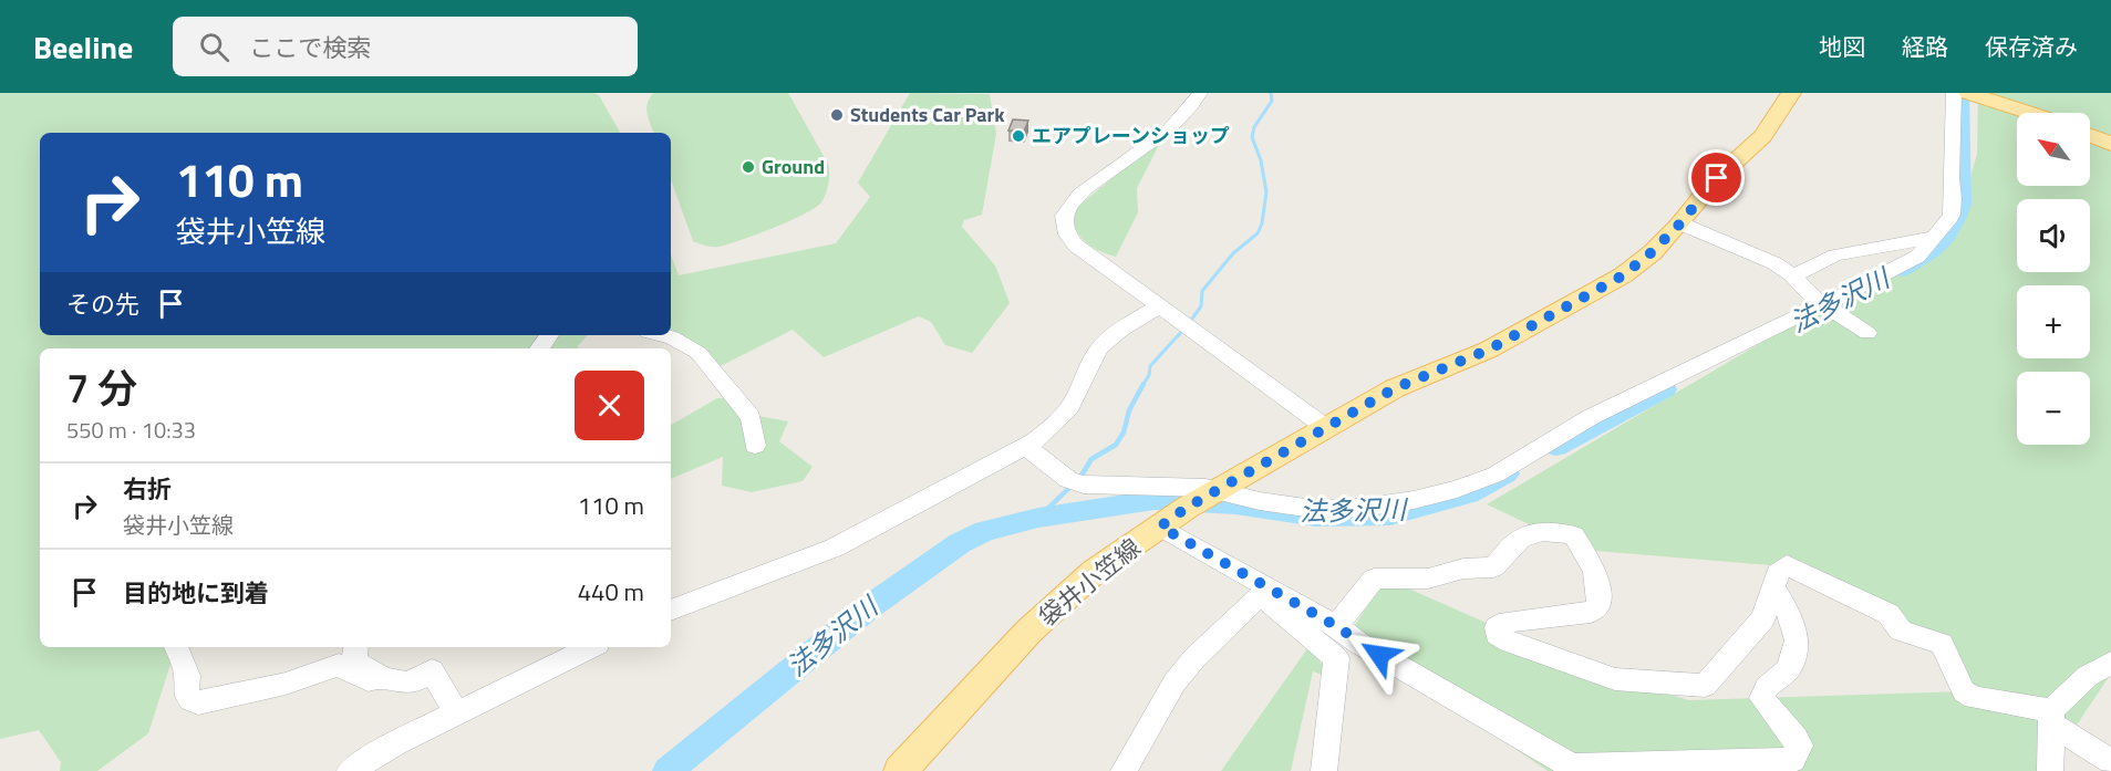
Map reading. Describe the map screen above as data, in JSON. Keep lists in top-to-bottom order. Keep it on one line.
{"streets":{"main road":["袋井小笠線"]},"water":["法多沢川"],"places":["Students Car Park","エアプレーンショップ","Ground"],"north":"top left","page":{"header":"Beeline","search":"ここで検索","nav":["地図","経路","保存済み"],"map_buttons":["+","−"],"turn":["110 m","袋井小笠線"],"then":"その先","heading":["7 分","550 m · 10:33"],"list":[{"name":"右折","note":"袋井小笠線","value":"110 m"},{"name":"目的地に到着","value":"440 m"}]}}
